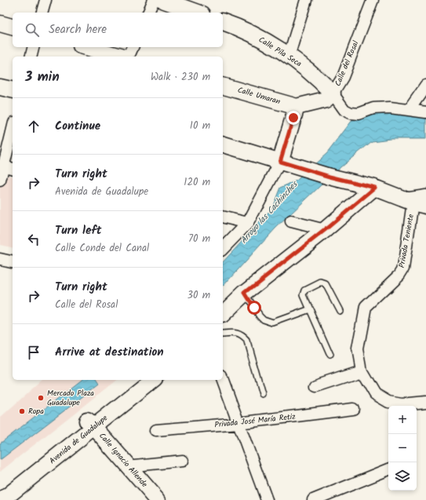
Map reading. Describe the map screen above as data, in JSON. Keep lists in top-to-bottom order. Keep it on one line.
{"streets":{"street":["Calle Pila Seca","Calle del Rosal","Calle Umaran","Privada Teniente","Privada José María Retiz","Avenida de Guadalupe","Calle Ignacio Allende"]},"crossings":[["Calle Pila Seca","Calle del Rosal"],["Calle del Rosal","Calle Umaran"],["Avenida de Guadalupe","Calle Ignacio Allende"]],"water":["Arroyo las Cachinches"],"places":["Mercado Plaza Guadalupe","Ropa"],"page":{"search":"Search here","heading":["3 min","Walk · 230 m"],"list":[["Continue","10 m"],["Turn right","Avenida de Guadalupe","120 m"],["Turn left","Calle Conde del Canal","70 m"],["Turn right","Calle del Rosal","30 m"],"Arrive at destination"],"map_buttons":["+","−"]}}
